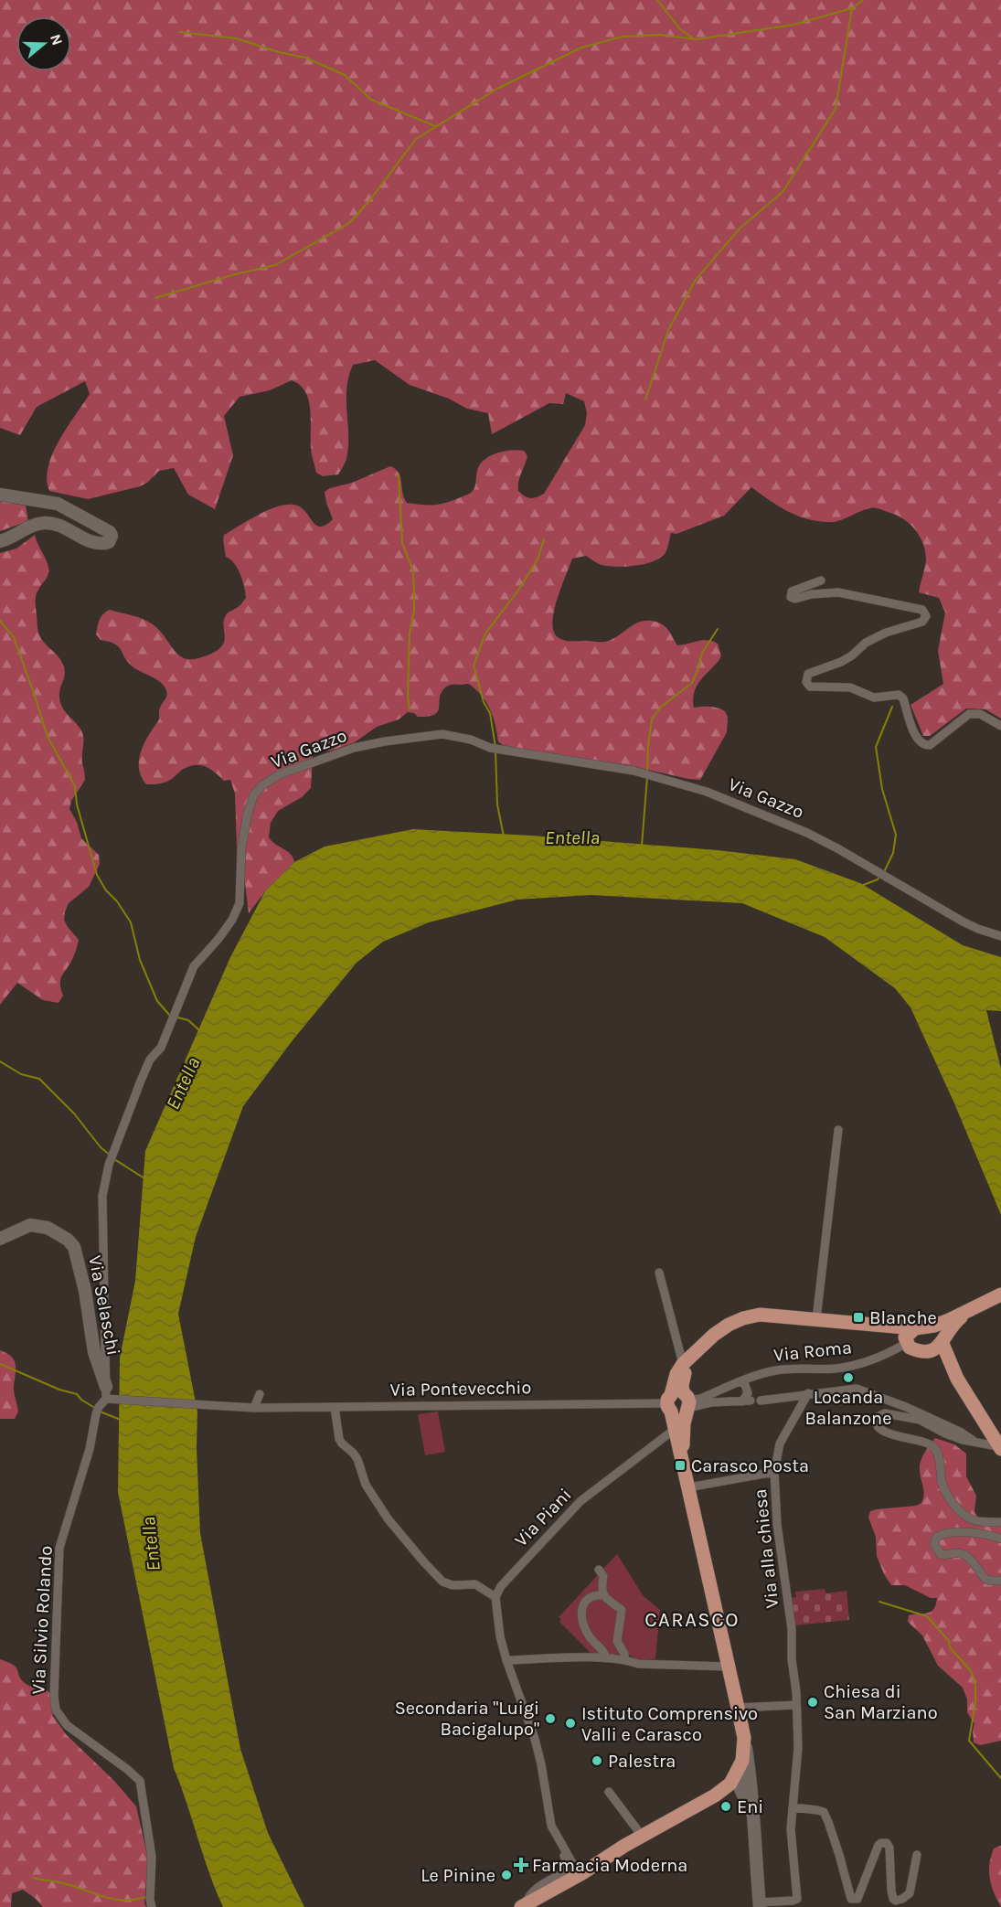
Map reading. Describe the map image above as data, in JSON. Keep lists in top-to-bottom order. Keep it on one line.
{"streets":{"street":["Via Gazzo","Via Selaschi","Via Roma","Via Pontevecchio","Via Piani","Via alla chiesa","Via Silvio Rolando"]},"crossings":[["Via Gazzo","Via Selaschi"],["Via Gazzo","Via Pontevecchio"],["Via Gazzo","Via Silvio Rolando"],["Via Selaschi","Via Pontevecchio"],["Via Selaschi","Via Silvio Rolando"],["Via Roma","Via Pontevecchio"],["Via Pontevecchio","Via Silvio Rolando"]],"districts":["CARASCO"],"water":["Entella"],"places":{"transit":["Blanche","Carasco Posta"],"other":["Locanda Balanzone","Chiesa di San Marziano","Secondaria \"Luigi Bacigalupo\"","Istituto Comprensivo Valli e Carasco","Palestra","Eni","Le Pinine"],"health":["Farmacia Moderna"]},"north":"right"}
